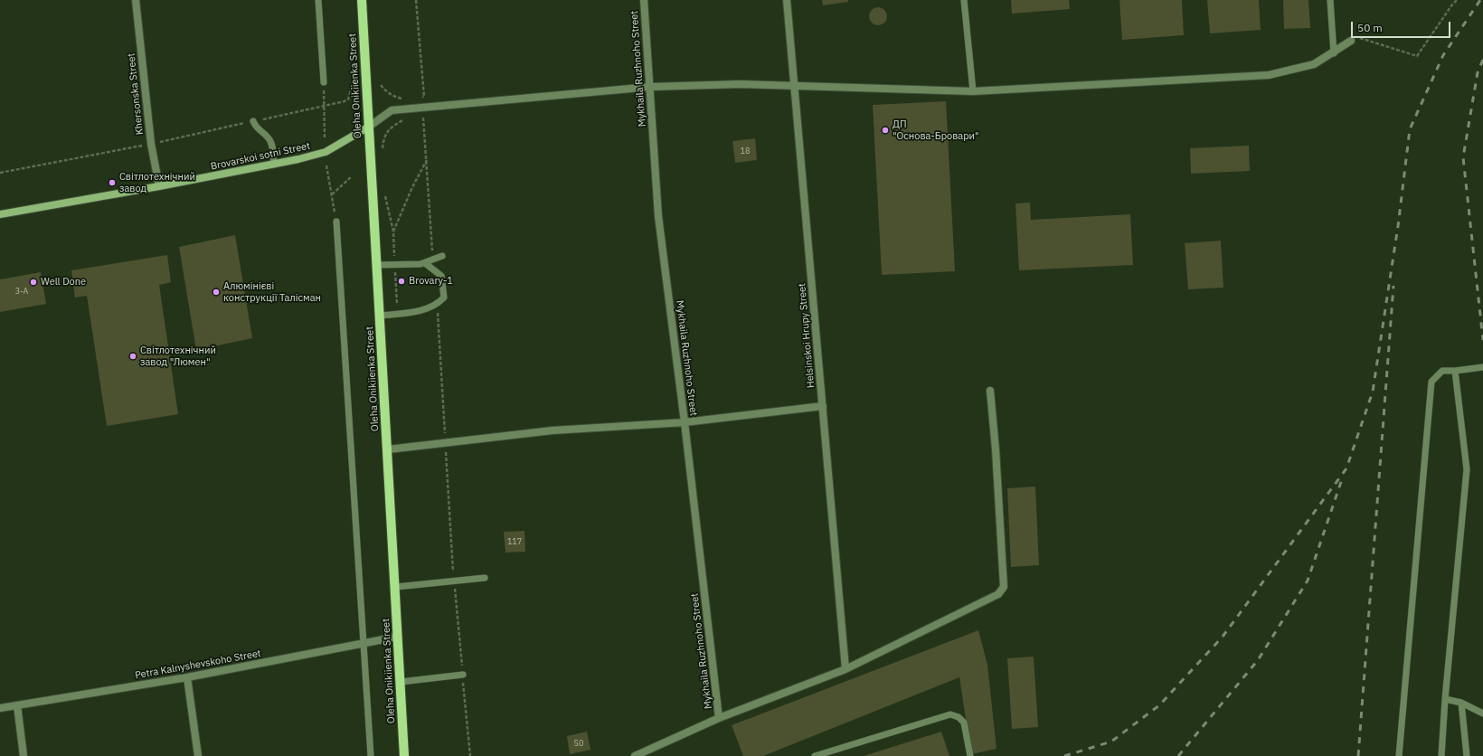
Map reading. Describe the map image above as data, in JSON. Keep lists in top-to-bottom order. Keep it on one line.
{"streets":{"main road":["Oleha Onikiienka Street"],"street":["Mykhaila Ruzhnoho Street","Khersonska Street","Brovarskoi sotni Street","Helsinskoi Hrupy Street","Petra Kalnyshevskoho Street"]},"crossings":[["Oleha Onikiienka Street","Brovarskoi sotni Street"],["Oleha Onikiienka Street","Petra Kalnyshevskoho Street"],["Khersonska Street","Brovarskoi sotni Street"]],"places":["ДП \"Основа-Бровари\"","Світлотехнічний завод","Brovary-1","Well Done","Алюмінієві конструкції Талісман","Світлотехнічний завод \"Люмен\""],"house_numbers":["18","3-А","117","50"],"scale_bar":"50 m"}
